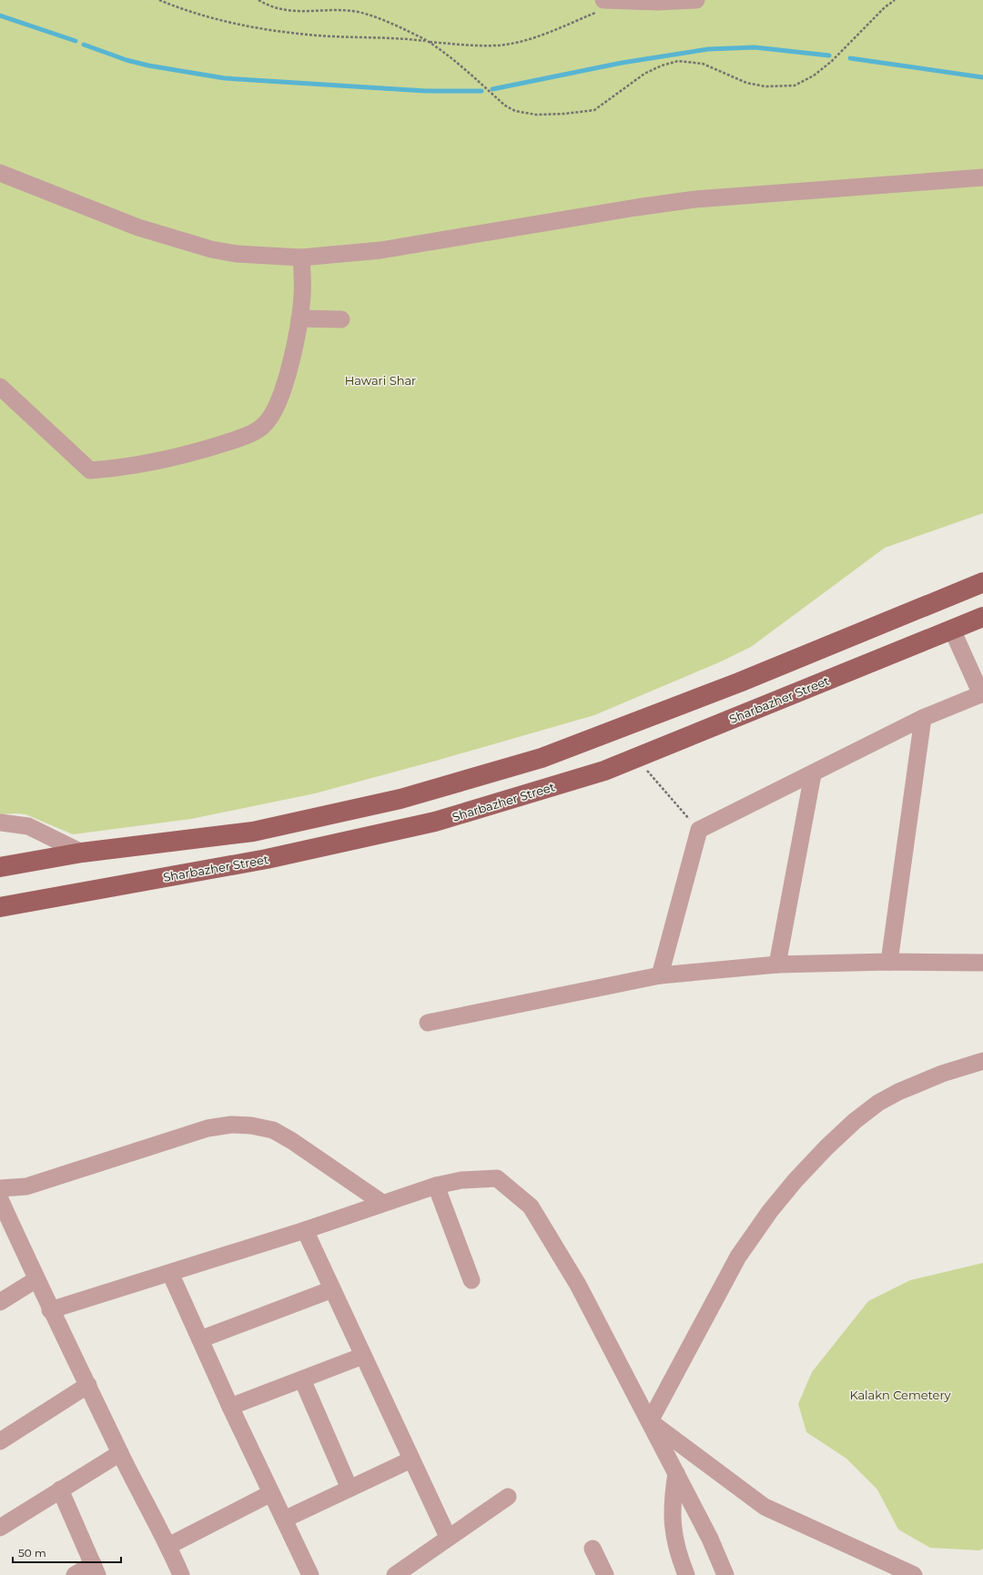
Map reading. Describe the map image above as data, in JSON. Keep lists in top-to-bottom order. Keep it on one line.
{"streets":{"main road":["Sharbazher Street"]},"parks":["Hawari Shar","Kalakn Cemetery"],"scale_bar":"50 m"}
